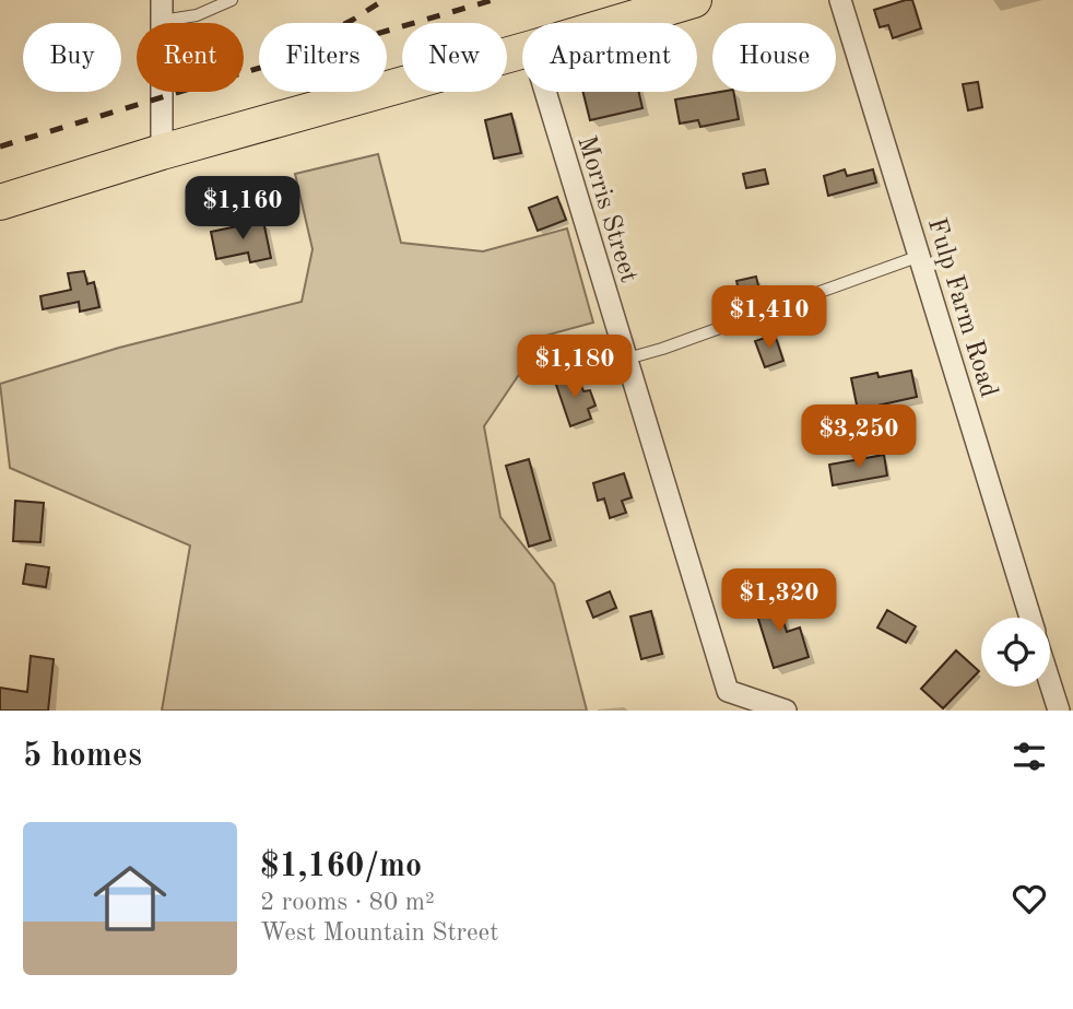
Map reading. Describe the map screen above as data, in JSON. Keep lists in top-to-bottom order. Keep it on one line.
{"streets":{"street":["Morris Street","Fulp Farm Road"]},"page":{"chip":["Buy","Rent","Filters","New","Apartment","House"],"price":["$1,160","$1,410","$1,180","$3,250","$1,320"],"heading":"5 homes","list":[{"name":"$1,160/mo","note":"2 rooms · 80 m² · West Mountain Street"}]}}
